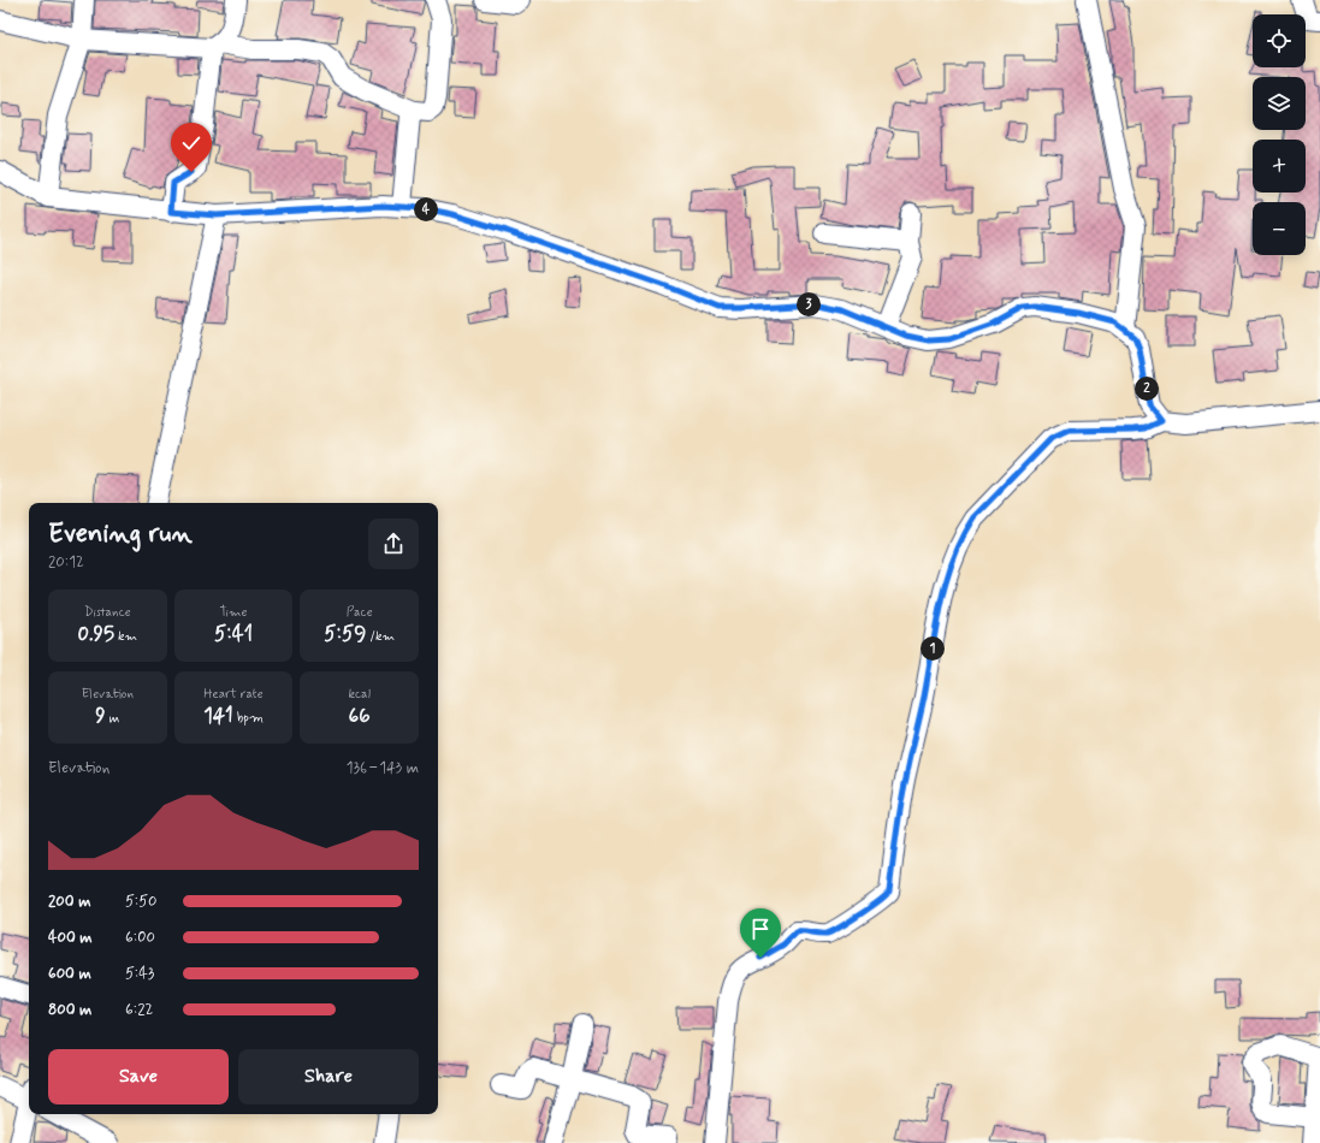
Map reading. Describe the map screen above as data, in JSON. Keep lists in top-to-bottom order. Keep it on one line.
{"page":{"map_buttons":["+","−"],"pins":["4","3","2","1"],"heading":["Evening run","20:12"],"stats":[["Distance","0.95 km"],["Time","5:41"],["Pace","5:59 /km"],["Elevation","9 m"],["Heart rate","141 bpm"],["kcal","66"]],"chart":["Elevation","136–143 m"],"list":[{"name":"200 m","note":"5:50"},{"name":"400 m","note":"6:00"},{"name":"600 m","note":"5:43"},{"name":"800 m","note":"6:22"}],"buttons":["Save","Share"]}}
